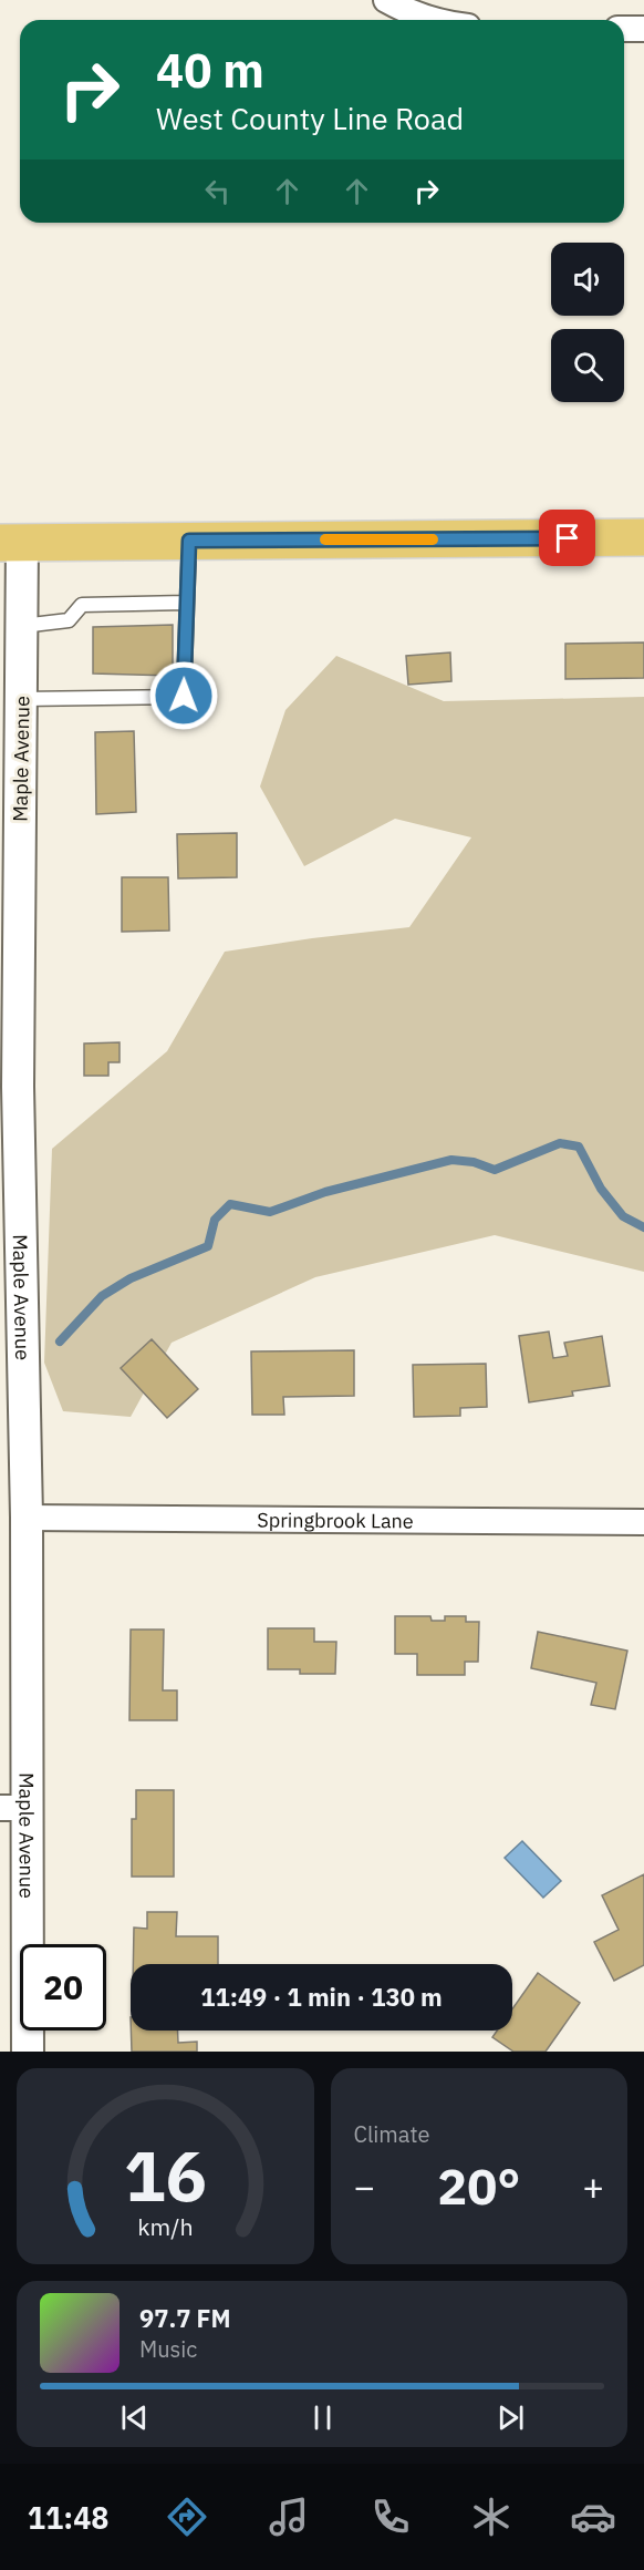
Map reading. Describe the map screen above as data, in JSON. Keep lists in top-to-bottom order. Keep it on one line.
{"streets":{"street":["Maple Avenue","Springbrook Lane"]},"crossings":[["Maple Avenue","Springbrook Lane"]],"page":{"turn":["40 m","West County Line Road"],"limit":"20","trip":"11:49 · 1 min · 130 m","tile":"Climate","heat":["−","20°","+"],"song":["97.7 FM","Music"],"tabs":"11:48","gauge":["16","km/h"]}}
